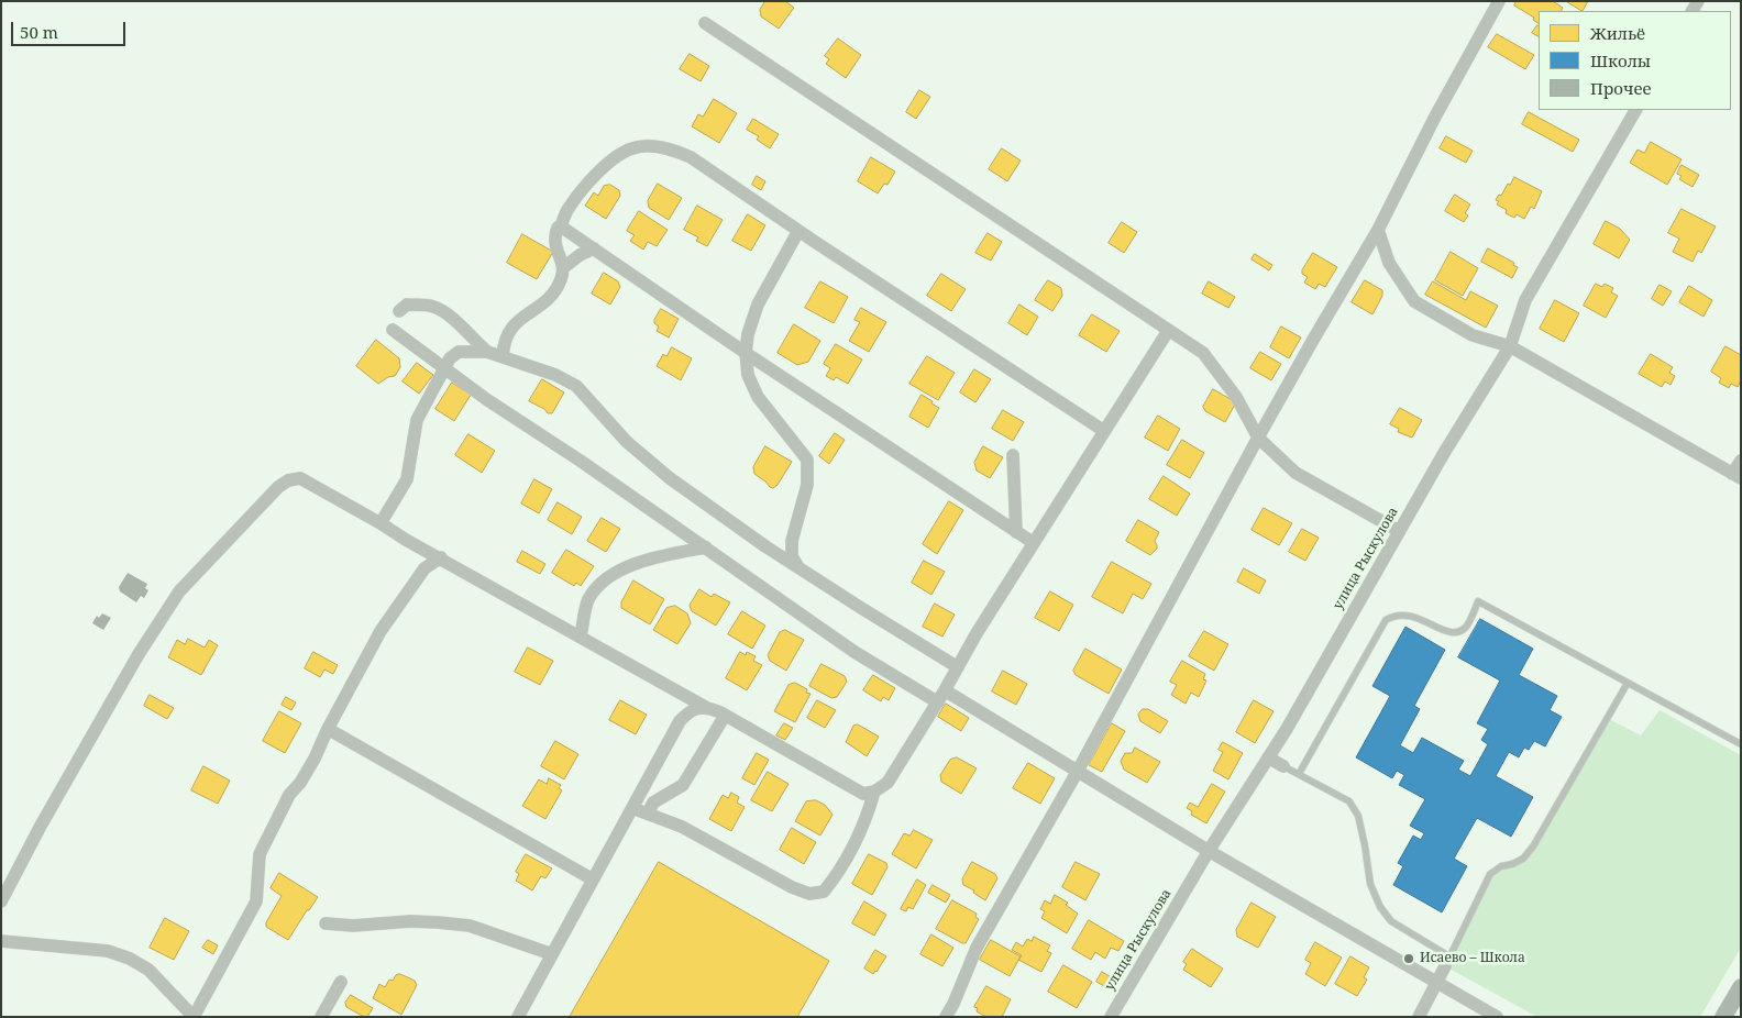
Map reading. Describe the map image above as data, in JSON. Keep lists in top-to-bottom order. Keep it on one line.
{"streets":{"street":["улица Рыскулова"]},"places":["Исаево – Школа"],"legend":["Жильё","Школы","Прочее"],"scale_bar":"50 m"}
